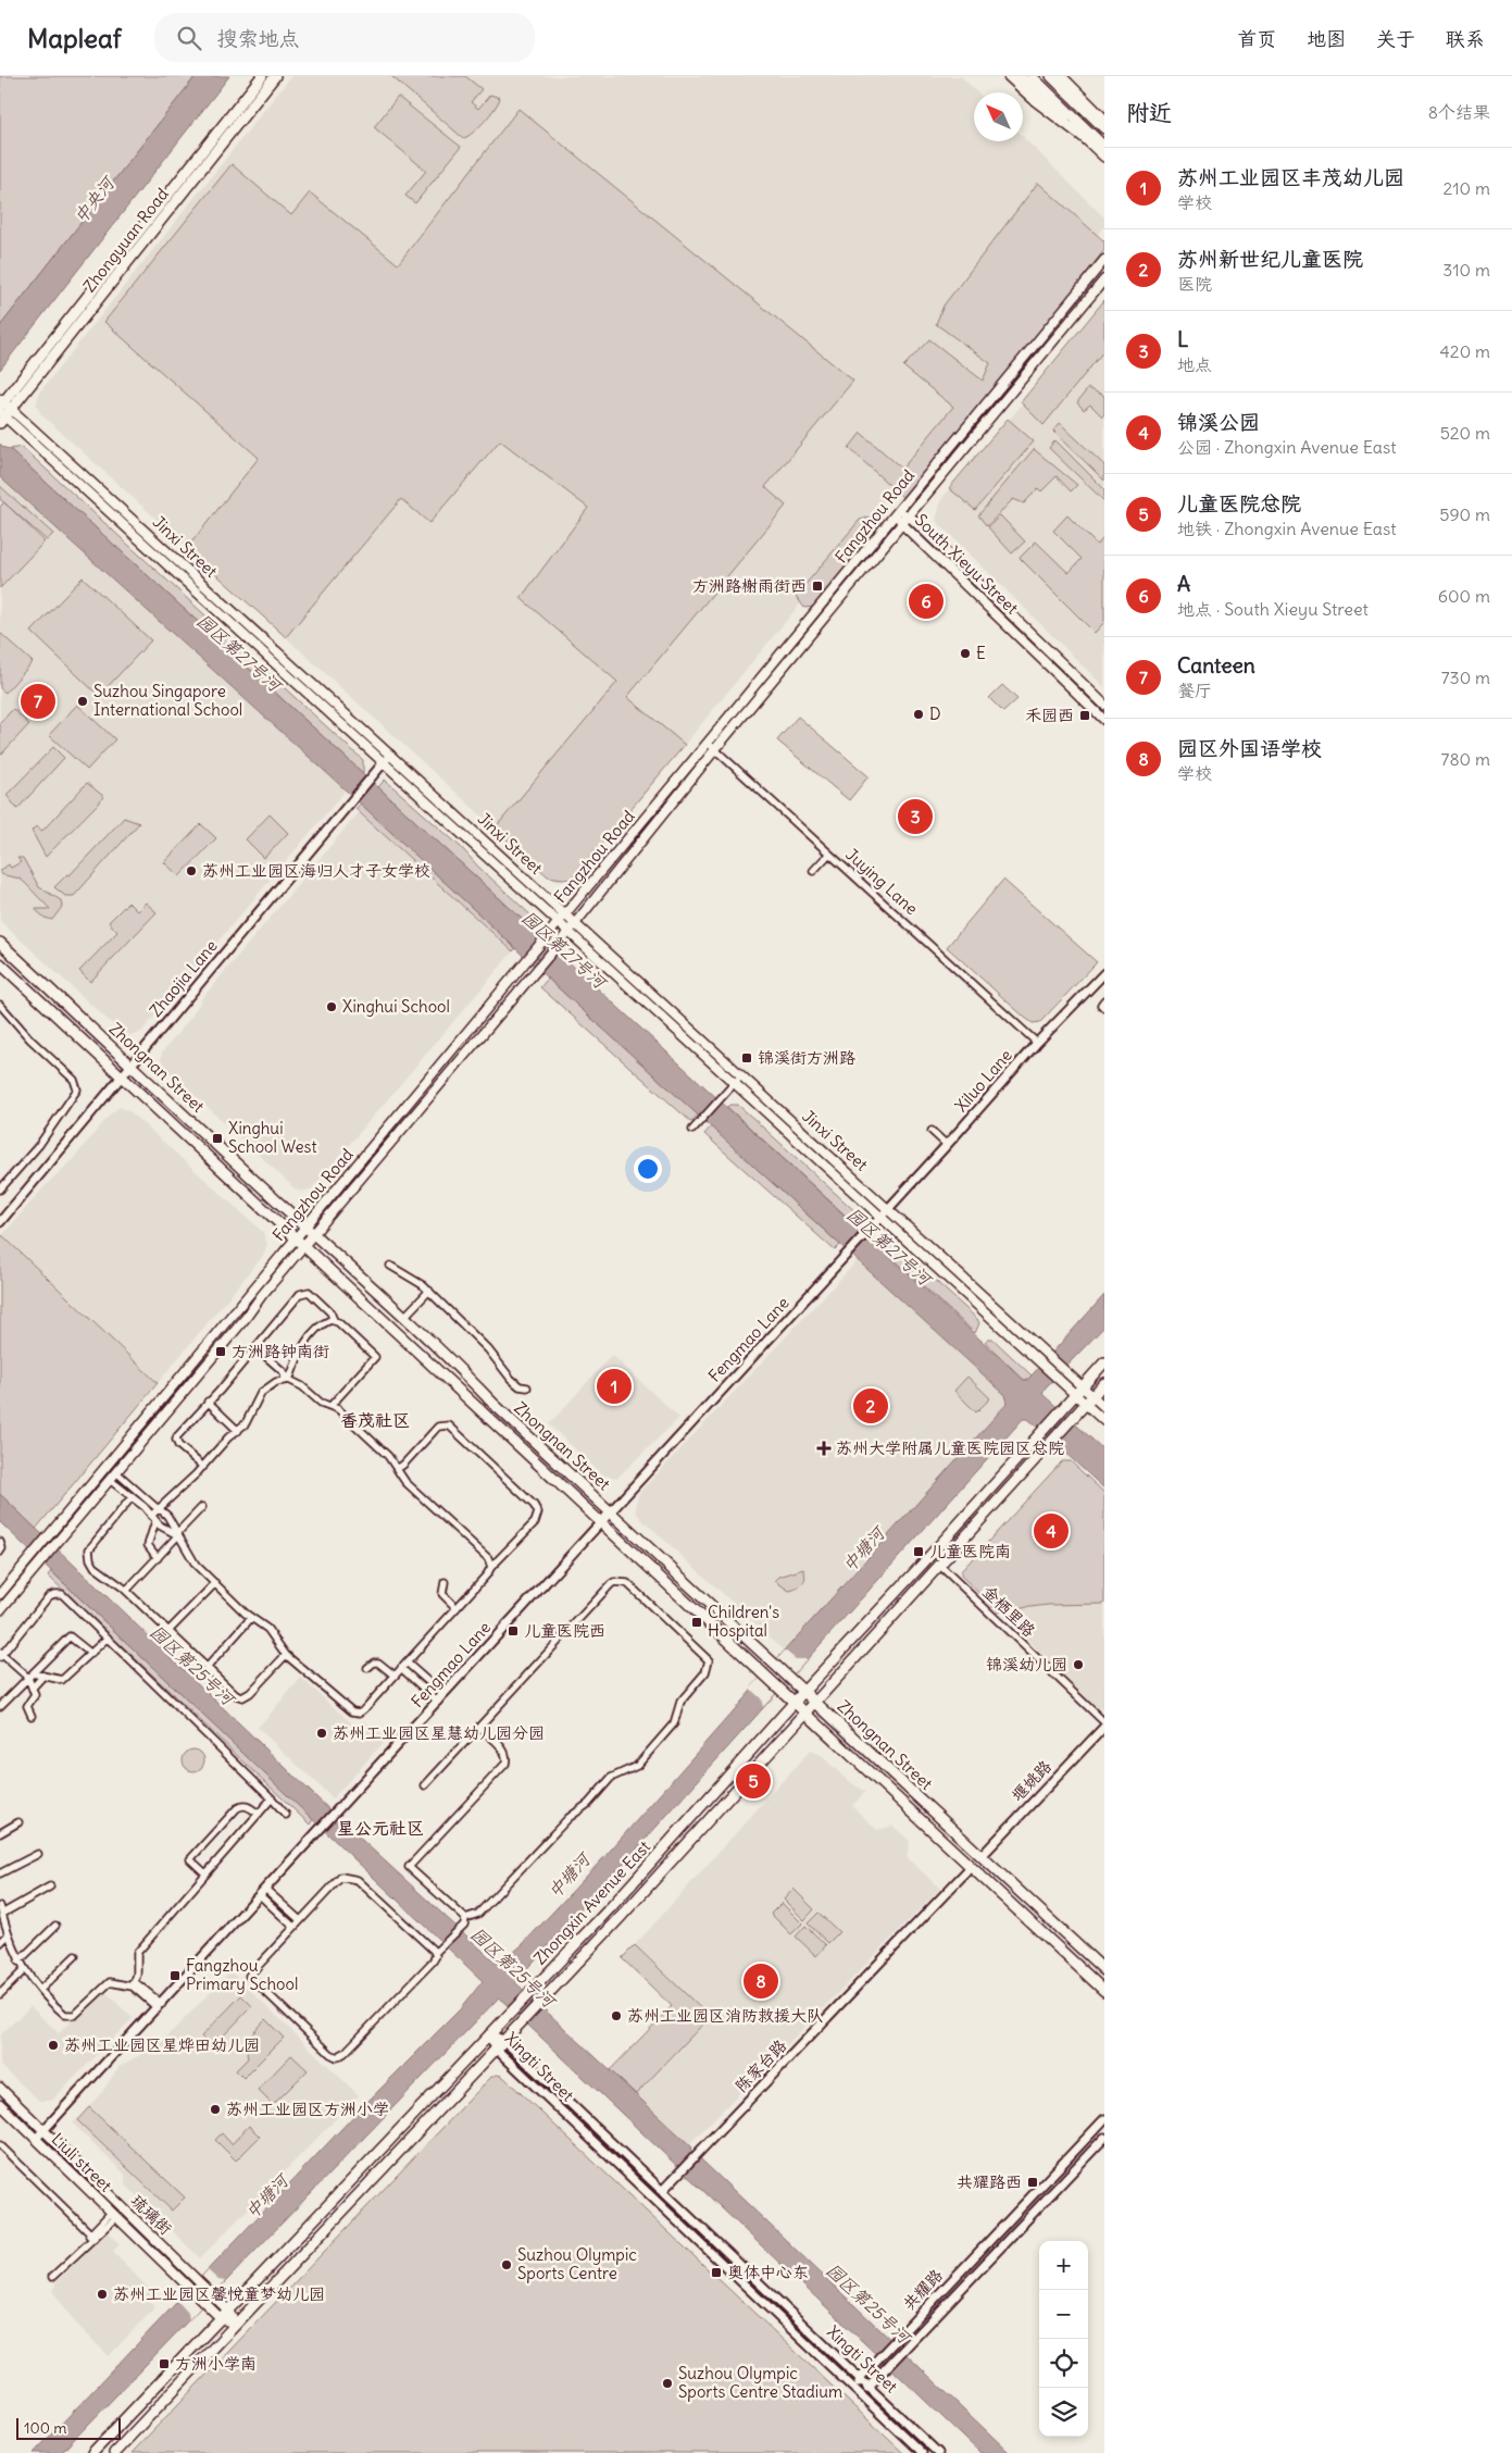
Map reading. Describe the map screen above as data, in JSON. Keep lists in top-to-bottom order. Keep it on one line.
{"streets":{"main road":["Zhongyuan Road","Fangzhou Road","Jinxi Street","South Xieyu Street","Zhongnan Street","Zhongxin Avenue East","Liuli street","琉璃街"],"street":["Juying Lane","Zhaojia Lane","Xiluo Lane","Fengmao Lane","金栖里路","堰姚路","陈家台路","Xingti Street","共耀路"]},"crossings":[["Zhongyuan Road","Jinxi Street"],["Fangzhou Road","Jinxi Street"],["Fangzhou Road","South Xieyu Street"],["Fangzhou Road","Juying Lane"],["Fangzhou Road","Zhongnan Street"],["Jinxi Street","Zhaojia Lane"],["Jinxi Street","Xiluo Lane"],["Jinxi Street","Fengmao Lane"],["Jinxi Street","Zhongxin Avenue East"],["Juying Lane","Xiluo Lane"],["Zhaojia Lane","Zhongnan Street"],["Zhongnan Street","Fengmao Lane"],["Zhongnan Street","堰姚路"],["Zhongnan Street","Zhongxin Avenue East"],["Zhongnan Street","陈家台路"],["Xiluo Lane","Fengmao Lane"],["Fengmao Lane","Liuli street"],["Fengmao Lane","琉璃街"],["金栖里路","堰姚路"],["金栖里路","Zhongxin Avenue East"],["Zhongxin Avenue East","Xingti Street"],["Zhongxin Avenue East","琉璃街"],["陈家台路","Xingti Street"],["Xingti Street","共耀路"],["Liuli street","琉璃街"]],"districts":["香茂社区","星公元社区"],"water":["中央河","园区第27号河","中塘河","园区第25号河"],"places":{"transit":["方洲路榭雨街西","禾园西","锦溪街方洲路","Xinghui School West","方洲路钟南街","儿童医院南","Children's Hospital","儿童医院西","Fangzhou Primary School","共耀路西","奥体中心东","方洲小学南"],"other":["E","Suzhou Singapore International School","D","苏州工业园区海归人才子女学校","Xinghui School","锦溪幼儿园","苏州工业园区星慧幼儿园分园","苏州工业园区消防救援大队","苏州工业园区星烨田幼儿园","苏州工业园区方洲小学","Suzhou Olympic Sports Centre","苏州工业园区馨悦童梦幼儿园","Suzhou Olympic Sports Centre Stadium"],"health":["苏州大学附属儿童医院园区总院"]},"scale_bar":"100 m","north":"top left","page":{"header":"Mapleaf","search":"搜索地点","nav":["首页","地图","关于","联系"],"heading":["附近","8个结果"],"list":[{"mark":"1","name":"苏州工业园区丰茂幼儿园","note":"学校","value":"210 m"},{"mark":"2","name":"苏州新世纪儿童医院","note":"医院","value":"310 m"},{"mark":"3","name":"L","note":"地点","value":"420 m"},{"mark":"4","name":"锦溪公园","note":"公园 · Zhongxin Avenue East","value":"520 m"},{"mark":"5","name":"儿童医院总院","note":"地铁 · Zhongxin Avenue East","value":"590 m"},{"mark":"6","name":"A","note":"地点 · South Xieyu Street","value":"600 m"},{"mark":"7","name":"Canteen","note":"餐厅","value":"730 m"},{"mark":"8","name":"园区外国语学校","note":"学校","value":"780 m"}],"pins":["6","7","3","1","2","4","5","8"],"map_buttons":["+","−"],"scale":"100 m"}}
